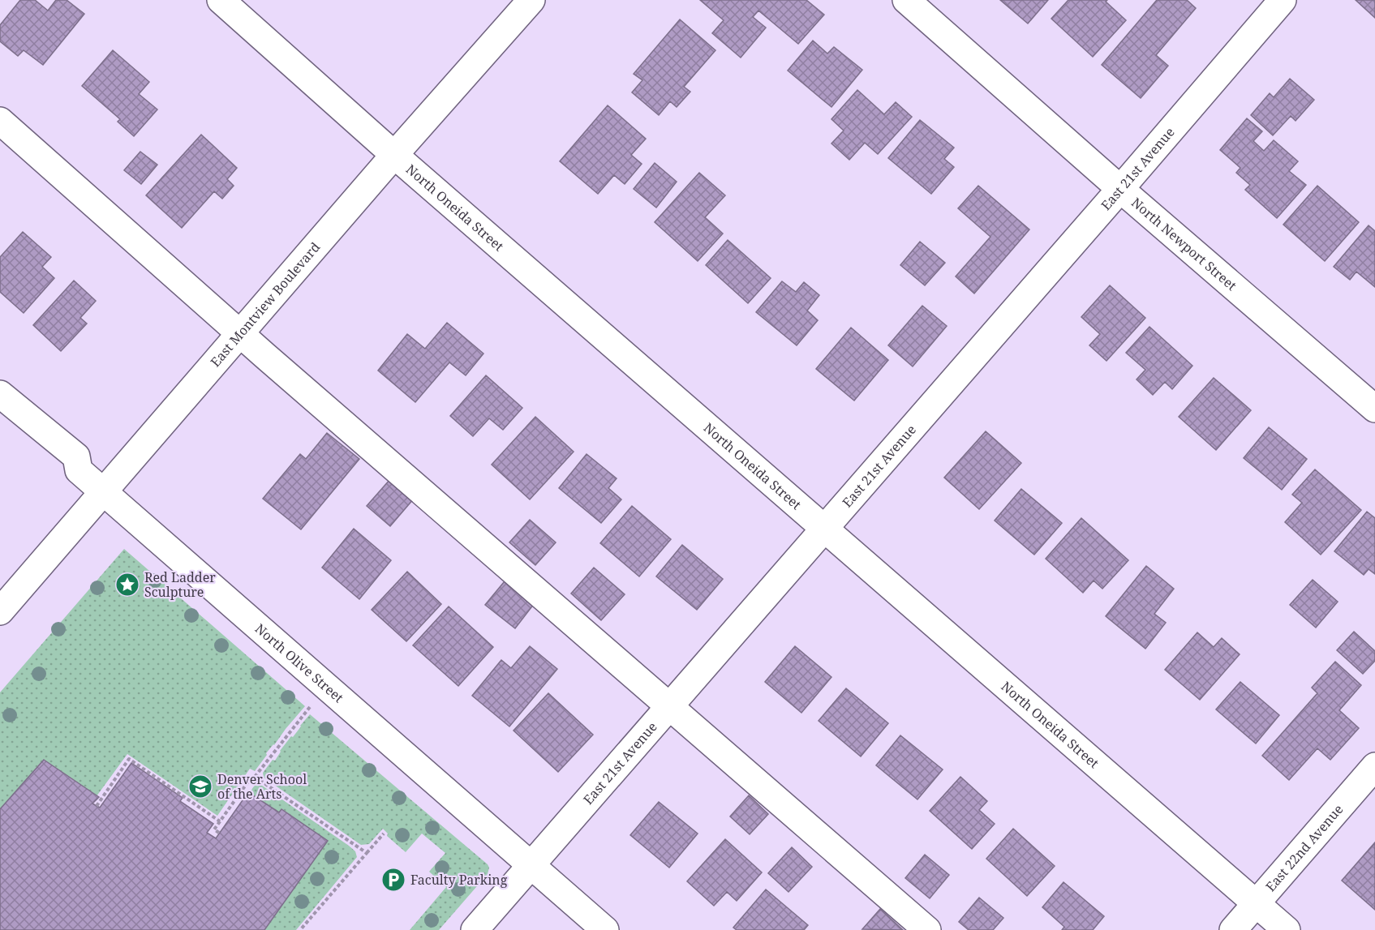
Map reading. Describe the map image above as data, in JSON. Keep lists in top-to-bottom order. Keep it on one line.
{"streets":{"street":["East 21st Avenue","North Oneida Street","North Newport Street","East Montview Boulevard","North Olive Street","East 22nd Avenue"]},"crossings":[["East 21st Avenue","North Oneida Street"],["East 21st Avenue","North Newport Street"],["East 21st Avenue","North Olive Street"],["North Oneida Street","East Montview Boulevard"],["North Oneida Street","East 22nd Avenue"],["East Montview Boulevard","North Olive Street"]],"places":{"place":["Red Ladder Sculpture"],"school or university":["Denver School of the Arts"],"parking":["Faculty Parking"]}}
